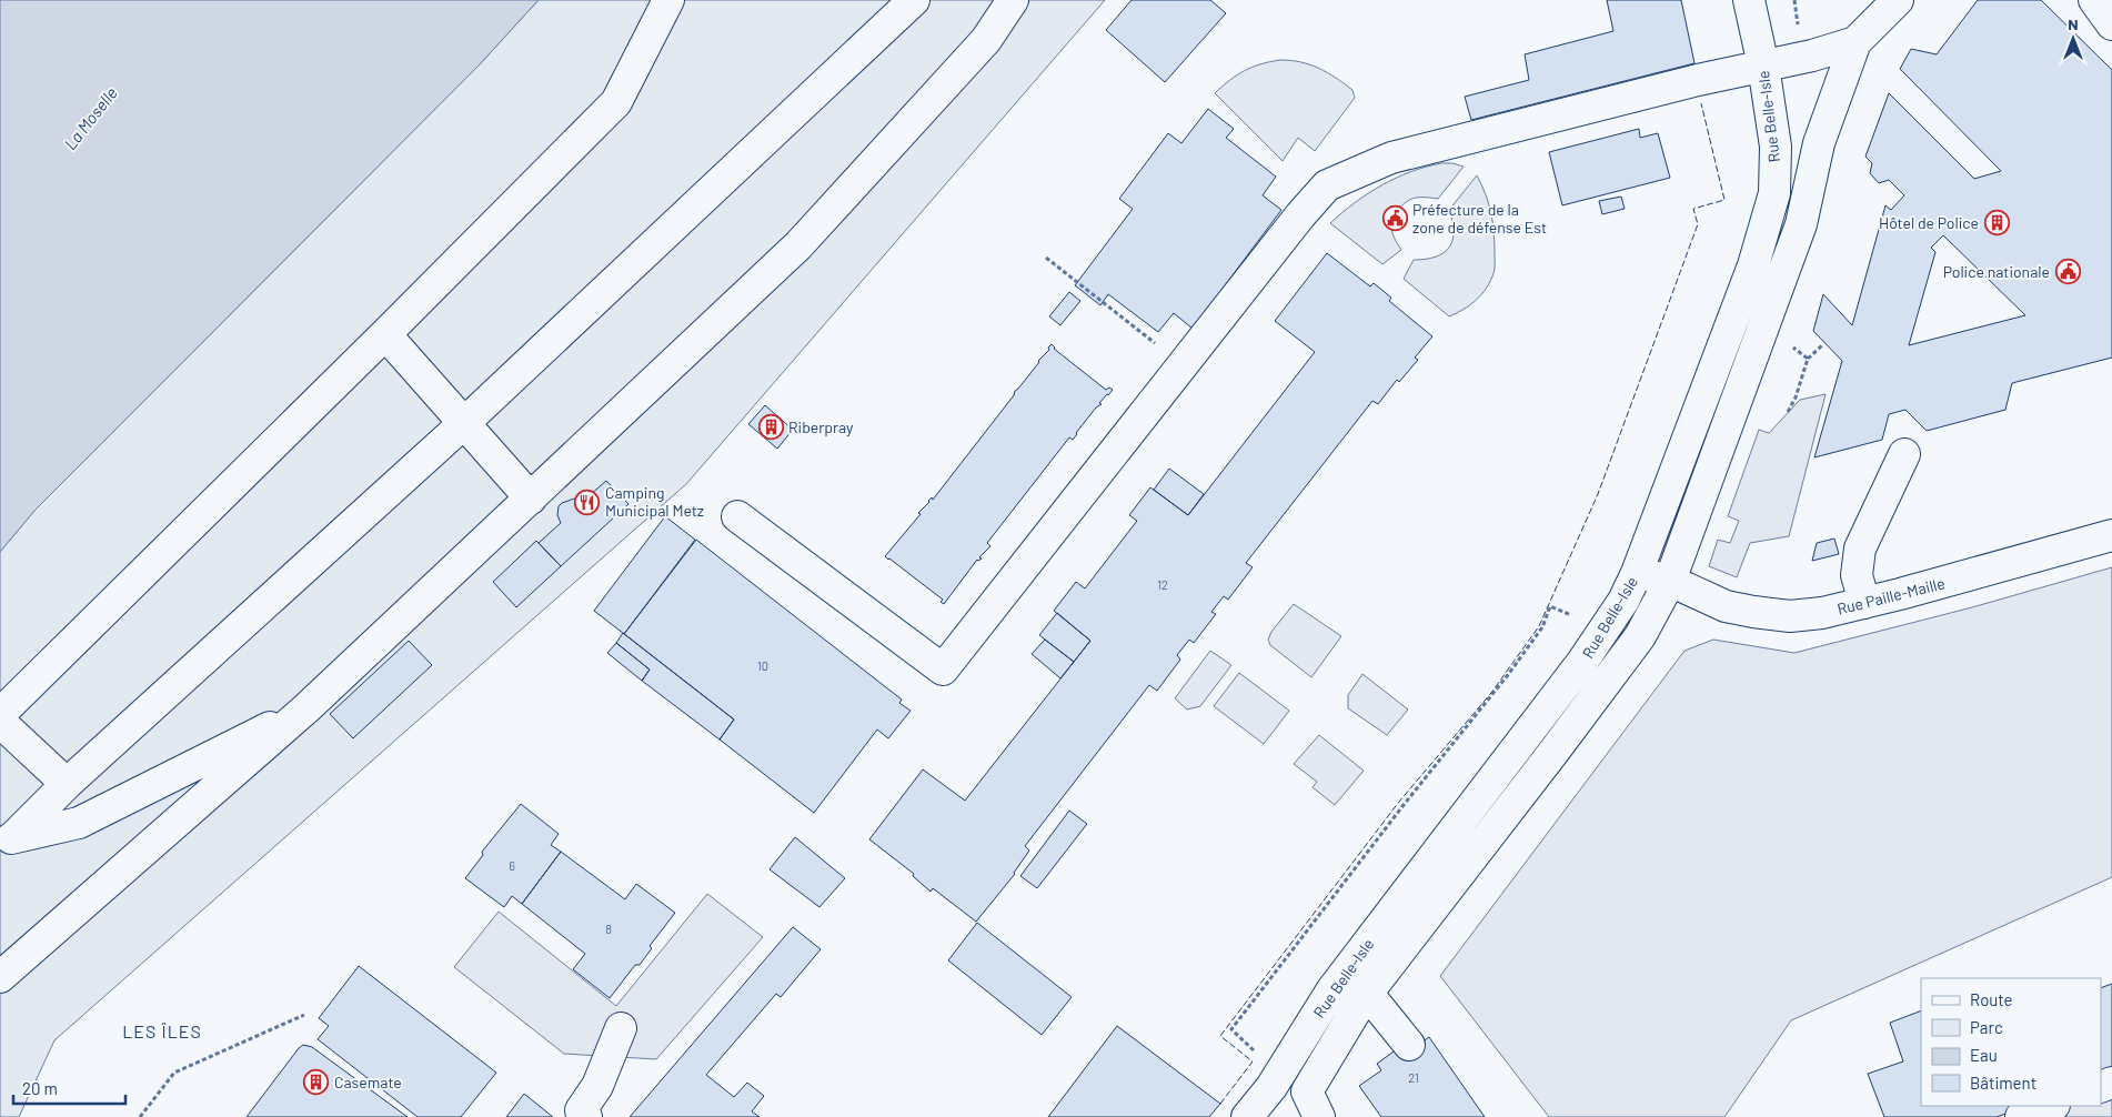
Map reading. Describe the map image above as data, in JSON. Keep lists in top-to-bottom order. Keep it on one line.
{"streets":{"street":["Rue Belle-Isle","Rue Paille-Maille"]},"crossings":[["Rue Belle-Isle","Rue Paille-Maille"]],"districts":["LES ÎLES"],"water":["La Moselle"],"places":{"public building":["Préfecture de la zone de défense Est","Police nationale"],"building":["Hôtel de Police","Riberpray","Casemate"],"restaurant":["Camping Municipal Metz"]},"house_numbers":["12","10","6","8","21"],"legend":["Route","Parc","Eau","Bâtiment"],"scale_bar":"20 m","north":"top"}
